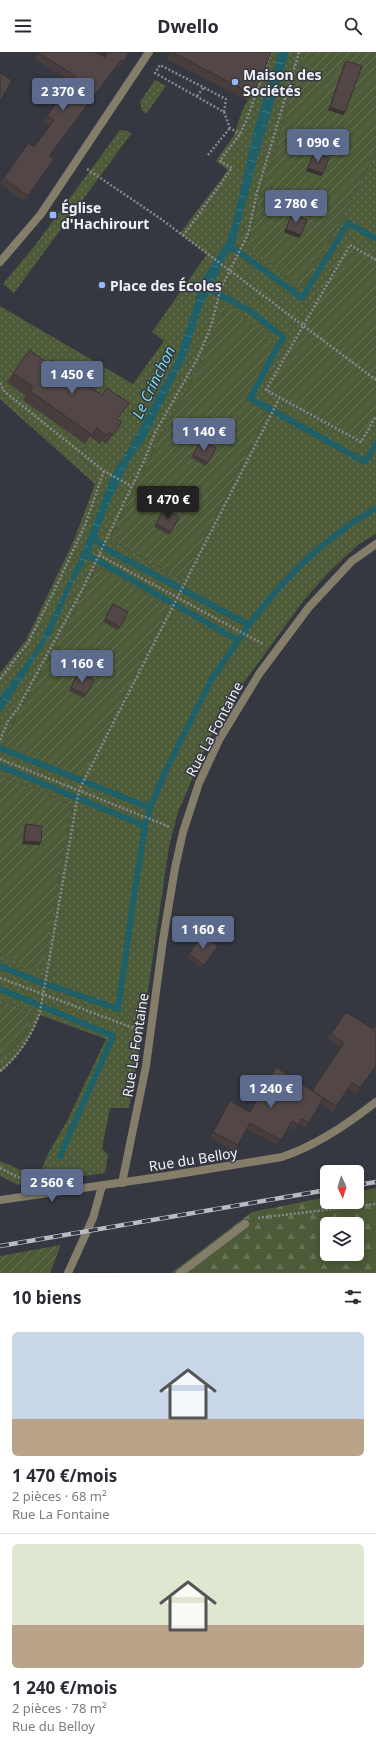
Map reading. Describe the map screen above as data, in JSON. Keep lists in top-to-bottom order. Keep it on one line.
{"streets":{"street":["Rue La Fontaine","Rue du Belloy"]},"crossings":[["Rue La Fontaine","Rue du Belloy"]],"water":["Le Crinchon"],"places":{"other":["Maison des Sociétés","Place des Écoles"],"transit":["Église d'Hachirourt"]},"north":"bottom","page":{"header":"Dwello","price":["2 370 €","1 090 €","2 780 €","1 450 €","1 140 €","1 470 €","1 160 €","1 160 €","1 240 €","2 560 €"],"heading":"10 biens","list":[{"name":"1 470 €/mois","note":"2 pièces · 68 m² · Rue La Fontaine"},{"name":"1 240 €/mois","note":"2 pièces · 78 m² · Rue du Belloy"}]}}
